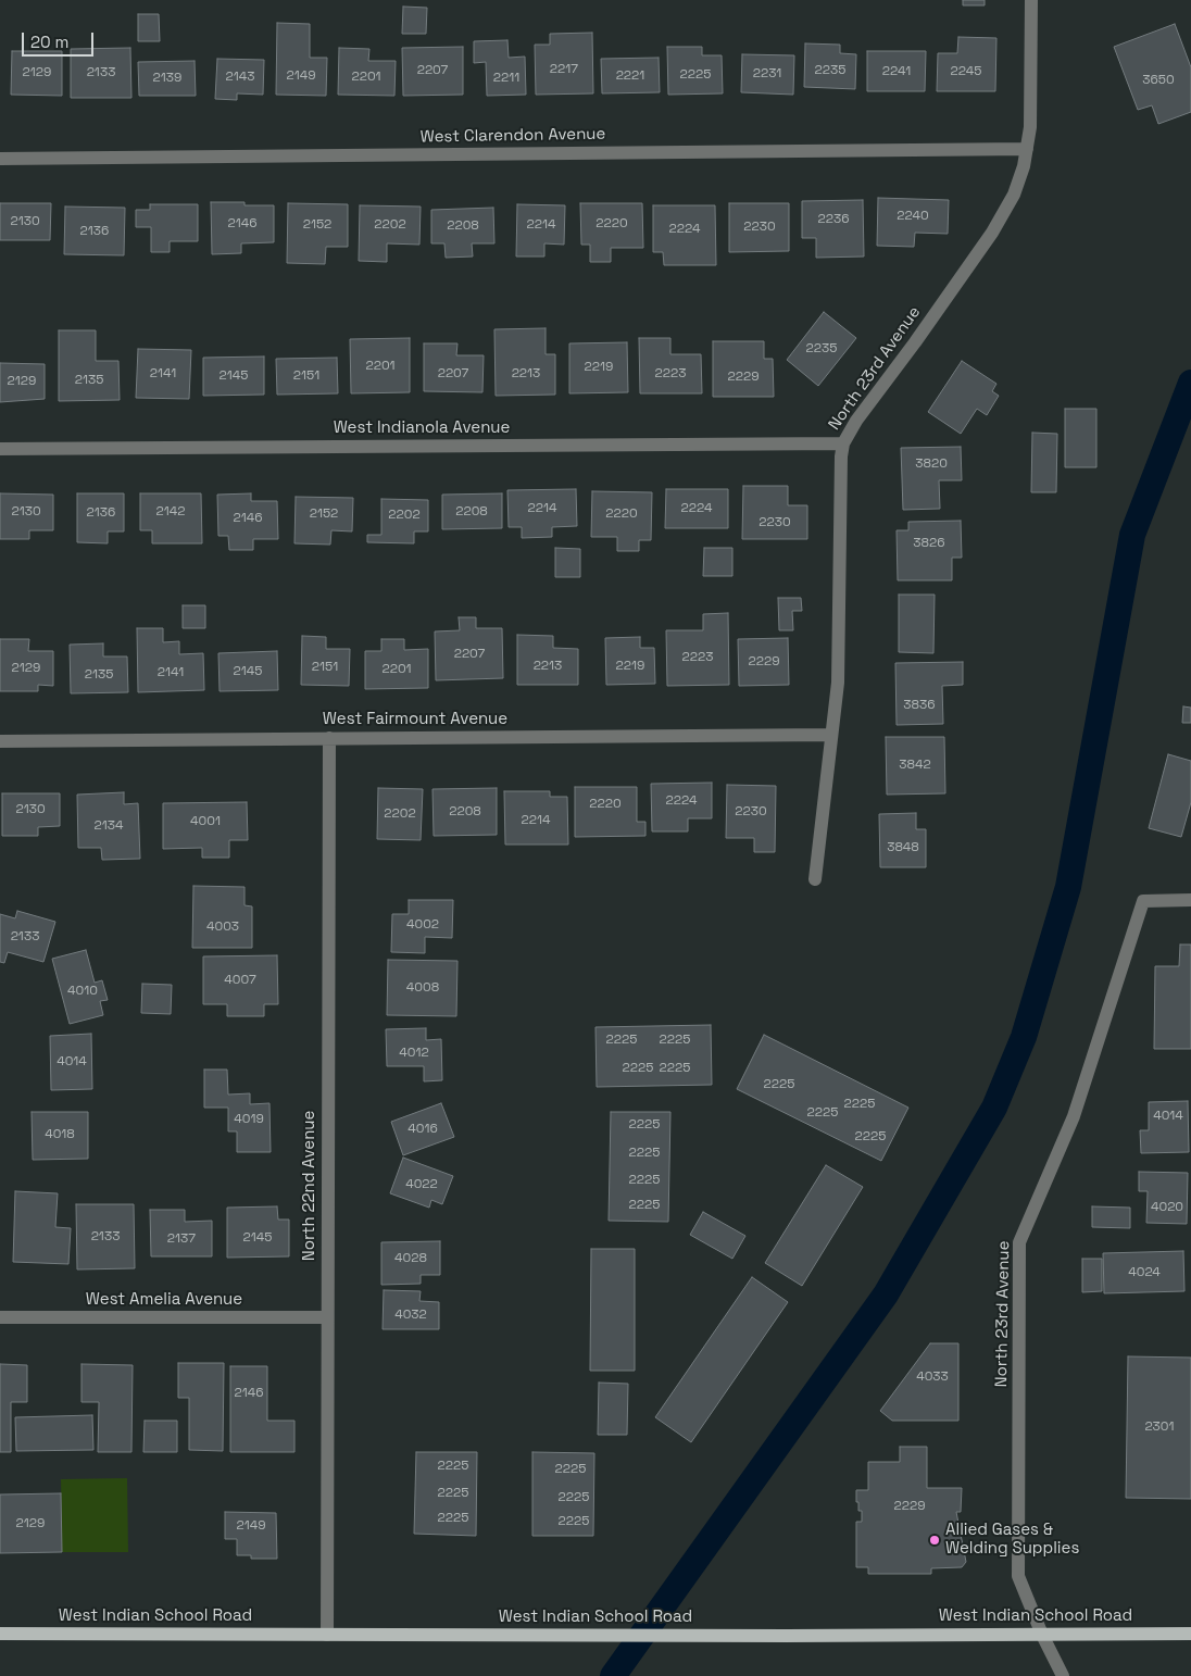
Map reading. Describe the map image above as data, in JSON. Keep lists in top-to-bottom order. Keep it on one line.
{"streets":{"main road":["West Indian School Road"],"street":["West Clarendon Avenue","North 23rd Avenue","West Indianola Avenue","West Fairmount Avenue","North 22nd Avenue","West Amelia Avenue"]},"crossings":[["West Clarendon Avenue","North 23rd Avenue"],["North 23rd Avenue","West Indianola Avenue"],["North 23rd Avenue","West Fairmount Avenue"],["North 23rd Avenue","West Indian School Road"],["West Fairmount Avenue","North 22nd Avenue"],["North 22nd Avenue","West Amelia Avenue"],["North 22nd Avenue","West Indian School Road"]],"places":["Allied Gases & Welding Supplies"],"house_numbers":["2217","2207","2235","2241","2245","2129","2133","2231","2225","2149","2221","2143","2201","2139","2211","3650","2240","2236","2130","2146","2220","2152","2202","2214","2208","2230","2224","2136","2235","2201","2219","2141","2207","2213","2223","2145","2151","2229","2135","2129","3820","2214","2224","2130","2142","2208","2136","2152","2220","2202","2146","2230","3826","2207","2223","2229","2213","2219","2151","2129","2201","2145","2141","2135","3836","3842","2224","2220","2130","2208","2230","2202","2214","4001","2134","3848","4002","4003","2133","4007","4008","4010","2225","2225","4012","4014","2225","2225","2225","2225","2225","4014","4019","2225","4016","4018","2225","2225","2225","4022","2225","4020","2133","2145","2137","4028","4024","4032","4033","2146","2301","2225","2225","2225","2225","2229","2225","2225","2129","2149"],"scale_bar":"20 m"}
